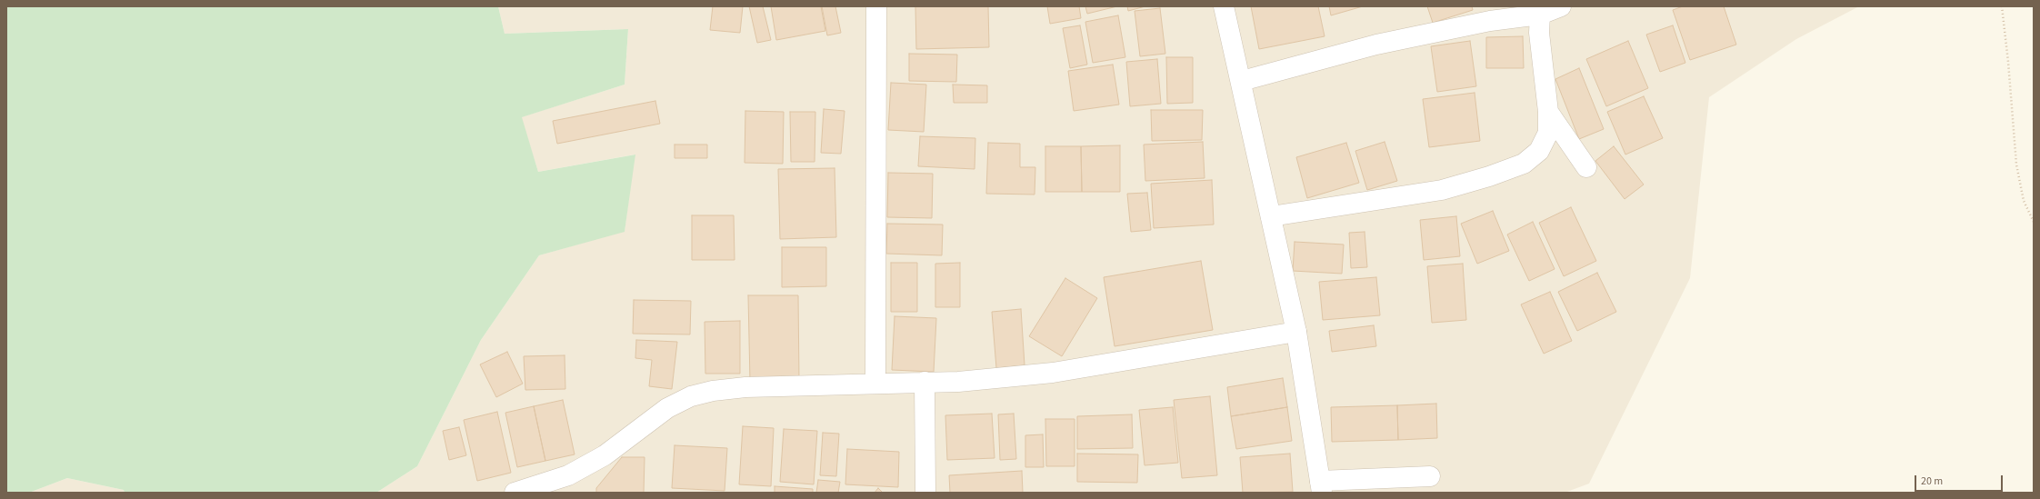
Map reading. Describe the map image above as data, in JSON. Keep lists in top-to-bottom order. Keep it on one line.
{"scale_bar":"20 m"}
